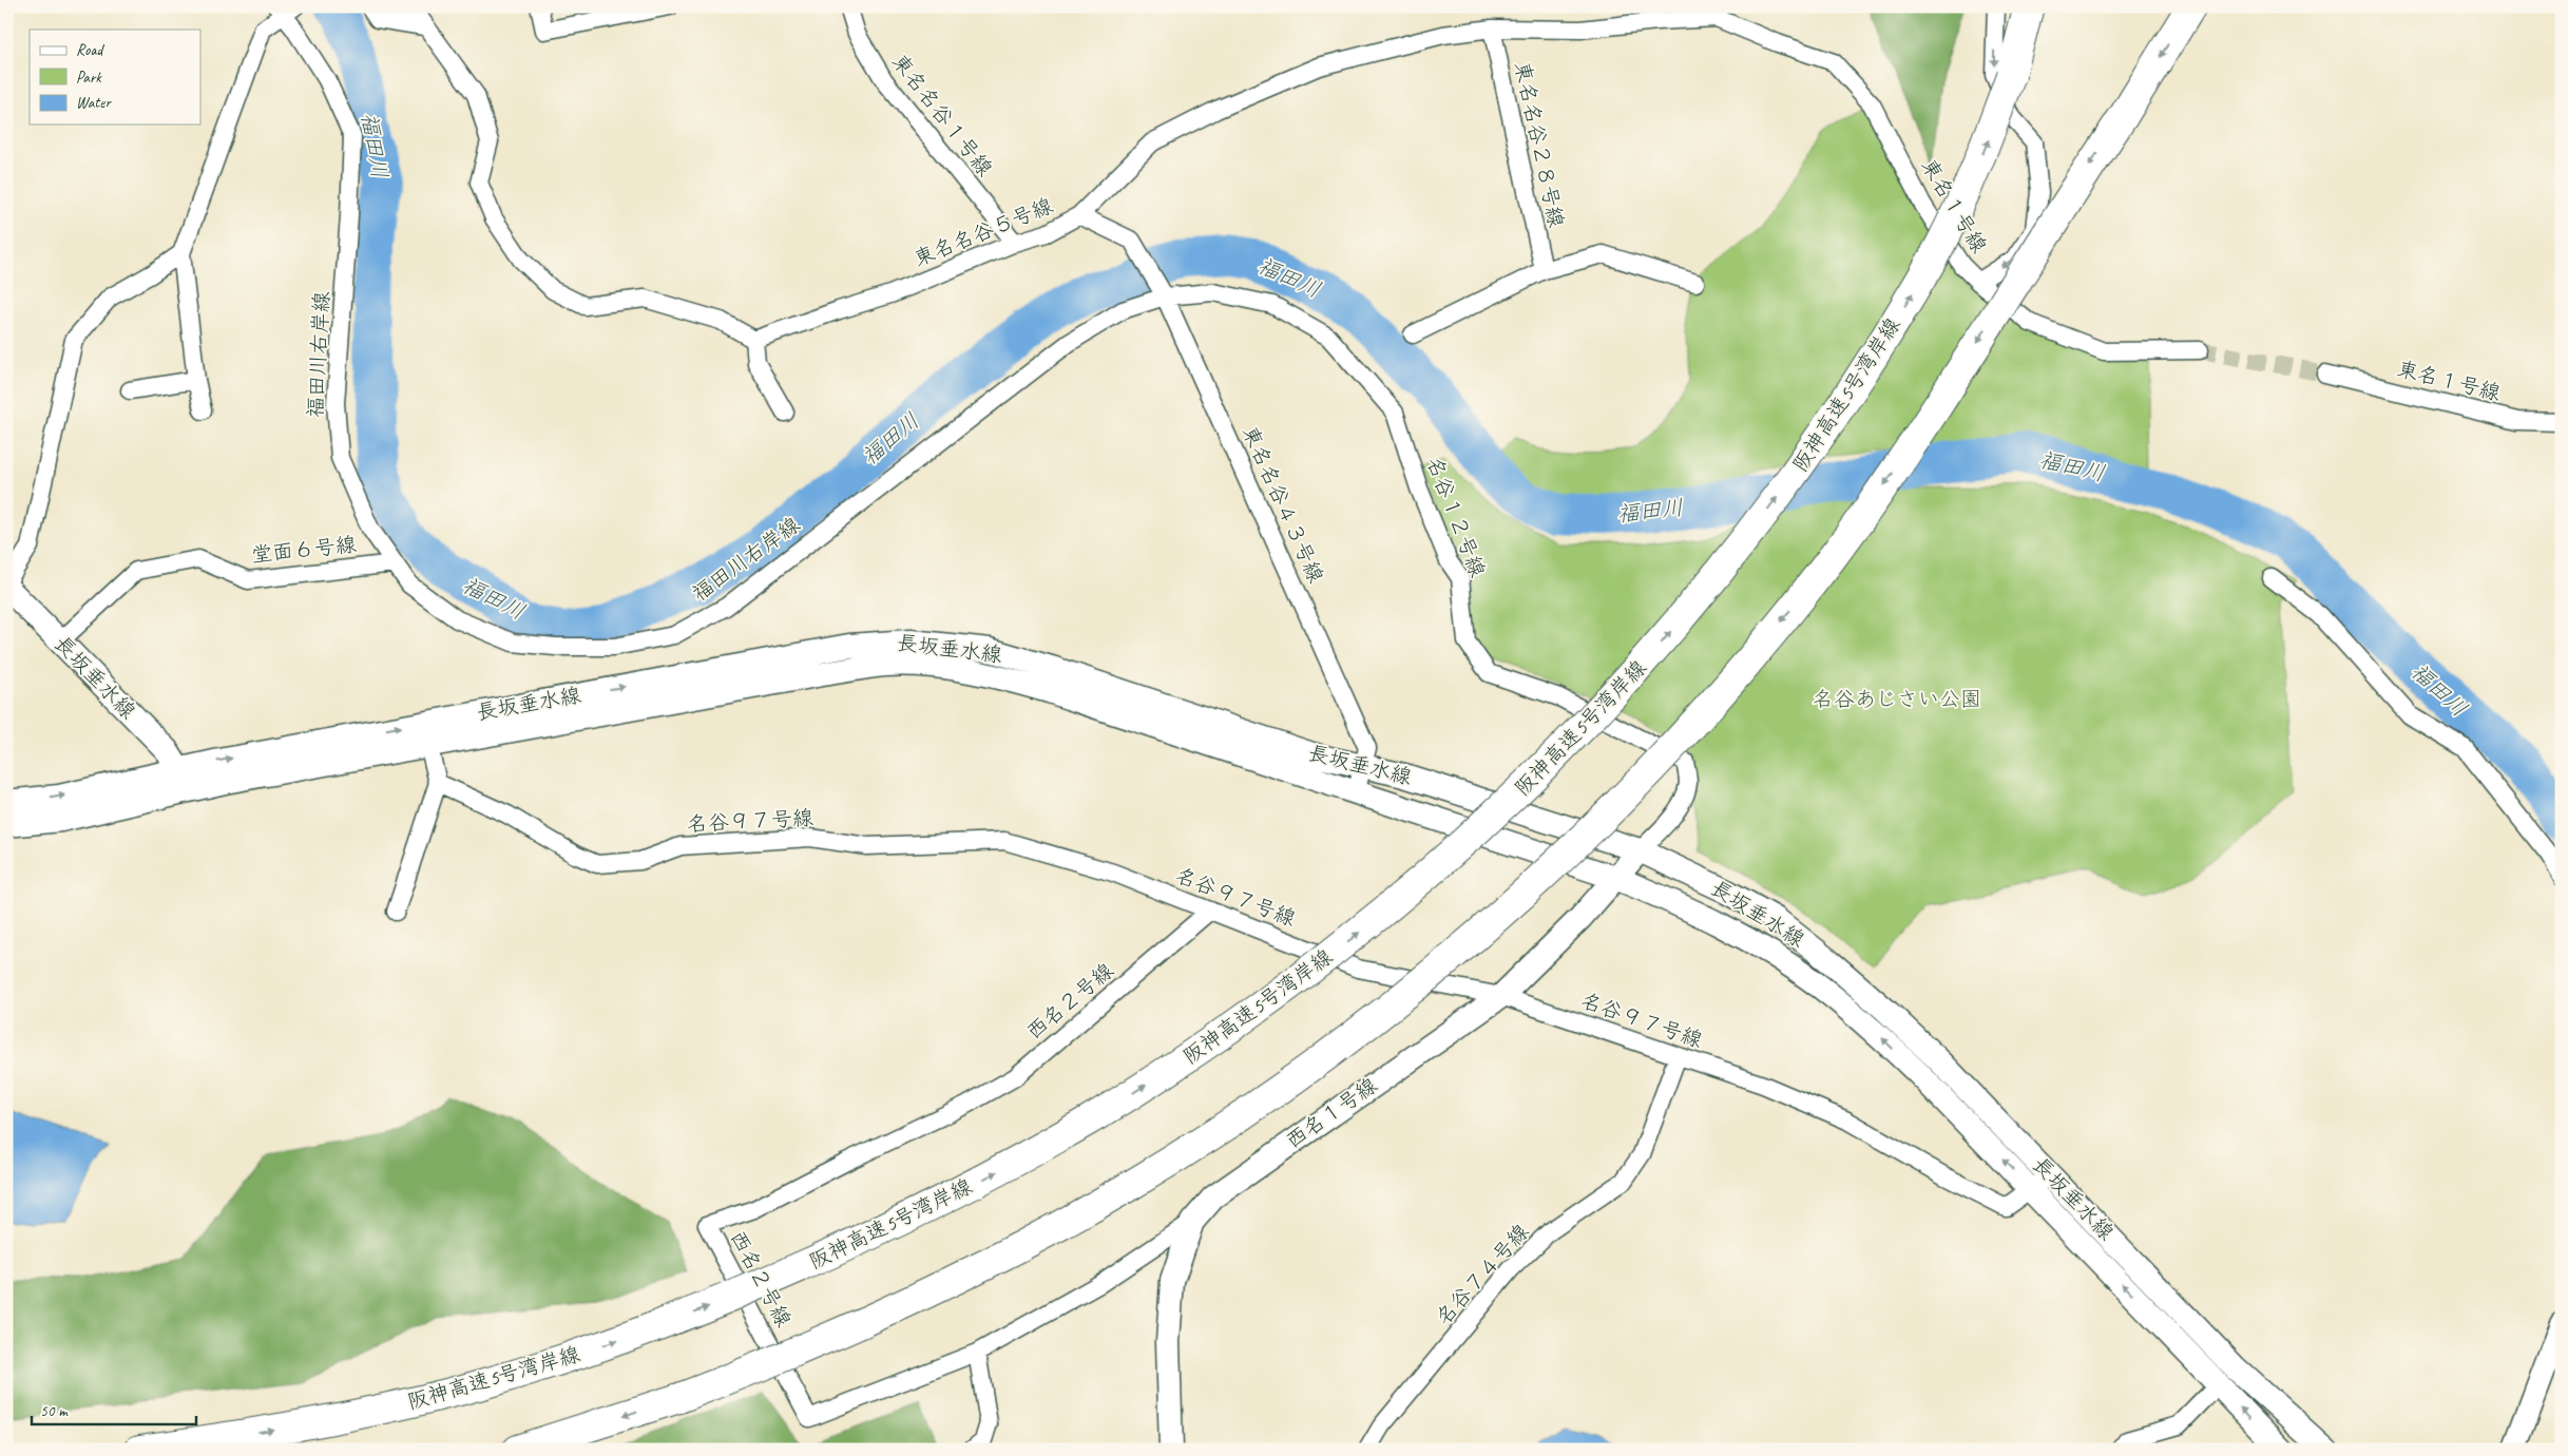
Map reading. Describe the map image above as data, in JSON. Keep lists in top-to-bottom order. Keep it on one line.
{"streets":{"highway":["阪神高速5号湾岸線"],"main road":["長坂垂水線","西名１号線"],"street":["東名名谷１号線","東名名谷２８号線","東名１号線","東名名谷５号線","福田川右岸線","東名名谷４３号線","名谷１２号線","堂面６号線","名谷９７号線","西名２号線","名谷７４号線"]},"crossings":[["東名名谷１号線","東名名谷５号線"],["東名名谷２８号線","東名名谷５号線"],["東名１号線","東名名谷５号線"],["東名名谷５号線","東名名谷４３号線"],["福田川右岸線","東名名谷４３号線"],["福田川右岸線","名谷１２号線"],["福田川右岸線","堂面６号線"],["東名名谷４３号線","長坂垂水線"],["名谷１２号線","長坂垂水線"],["名谷１２号線","西名１号線"],["堂面６号線","長坂垂水線"],["長坂垂水線","名谷９７号線"],["長坂垂水線","西名１号線"],["名谷９７号線","西名２号線"],["名谷９７号線","西名１号線"],["名谷９７号線","名谷７４号線"],["西名２号線","西名１号線"]],"water":["福田川"],"parks":["名谷あじさい公園"],"legend":["Road","Park","Water"],"scale_bar":"50 m"}
